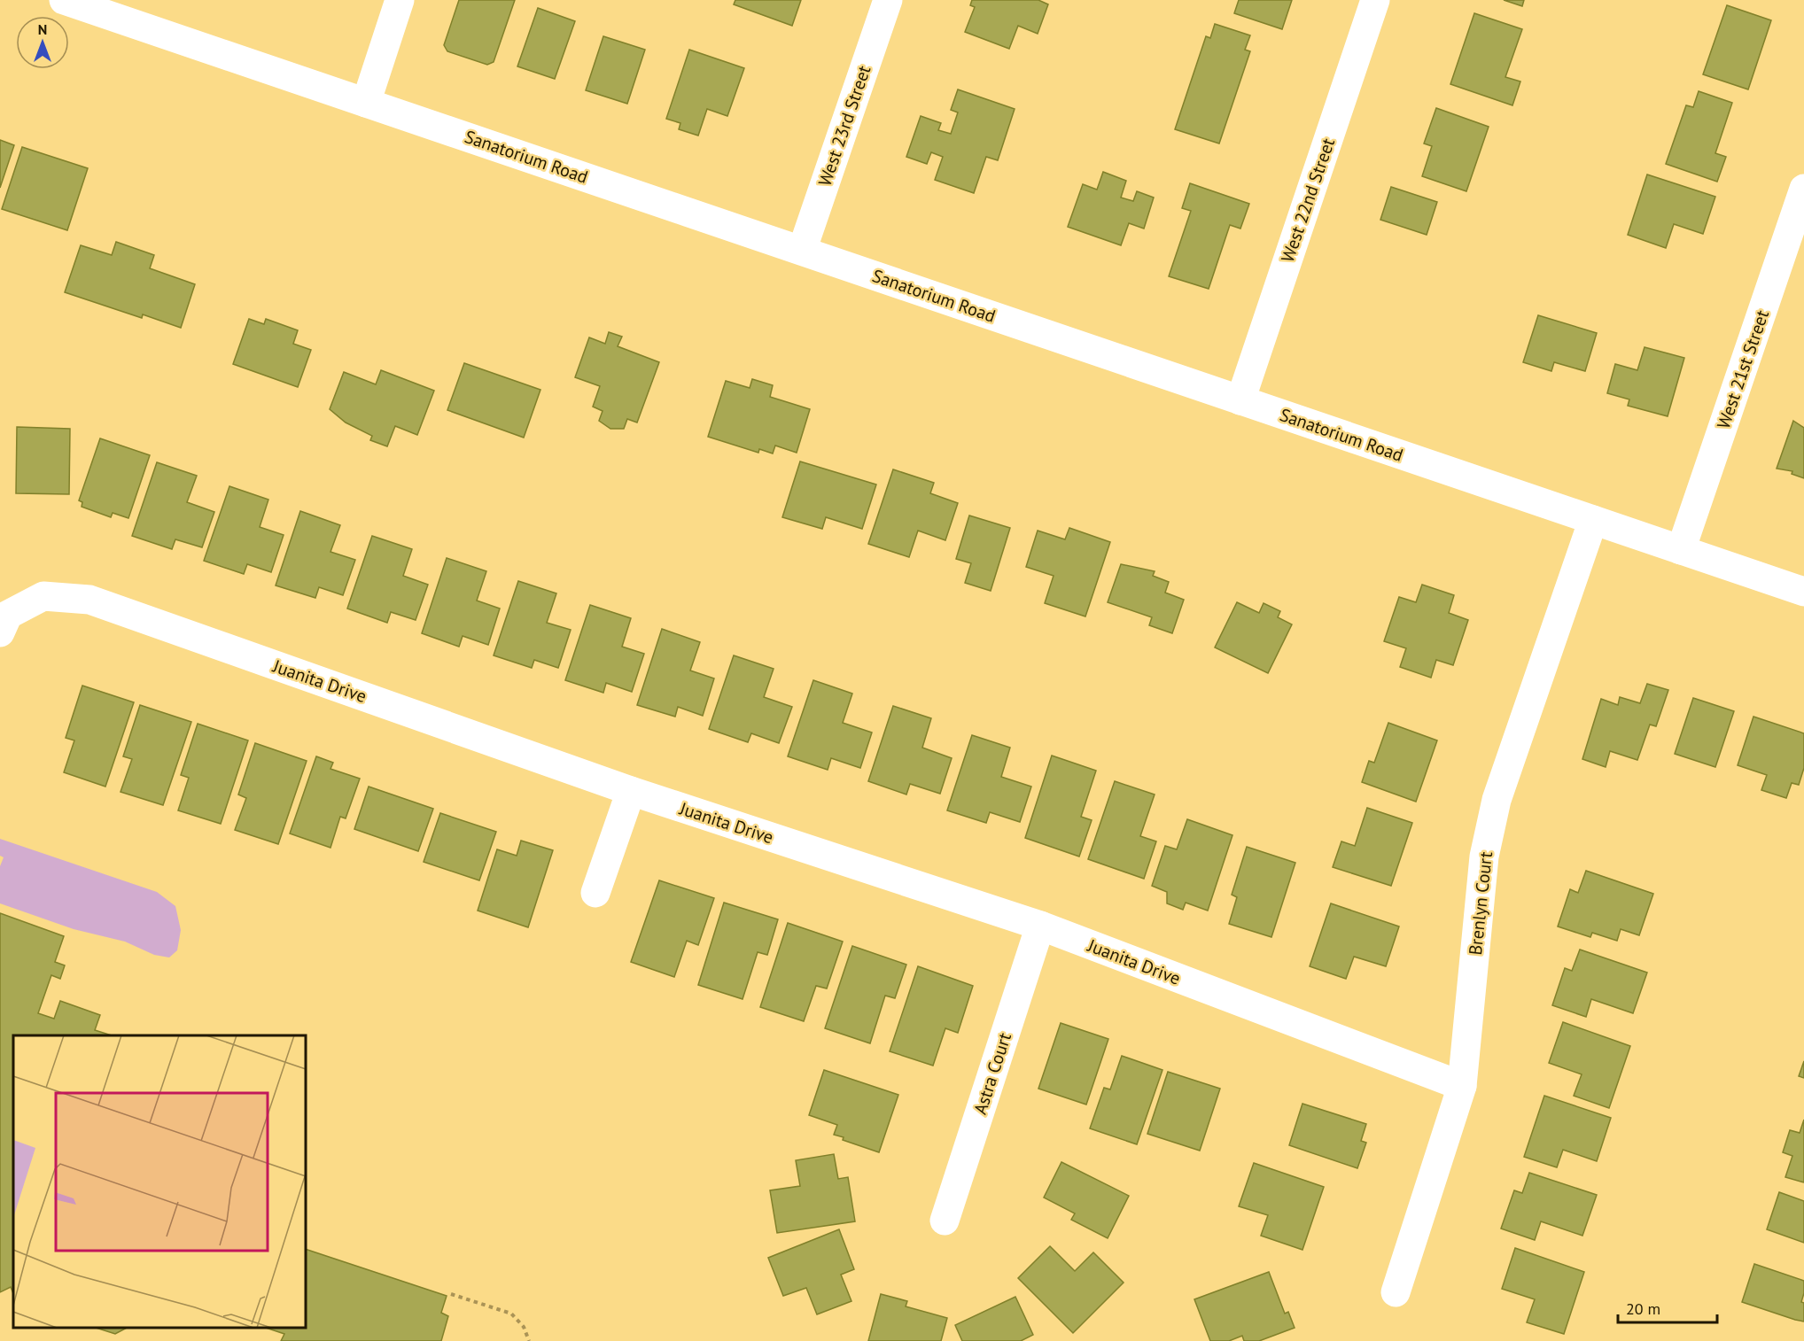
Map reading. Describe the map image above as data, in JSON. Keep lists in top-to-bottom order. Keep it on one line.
{"streets":{"street":["West 23rd Street","Sanatorium Road","West 22nd Street","West 21st Street","Juanita Drive","Brenlyn Court","Astra Court"]},"crossings":[["West 23rd Street","Sanatorium Road"],["Sanatorium Road","West 22nd Street"],["Sanatorium Road","West 21st Street"],["Sanatorium Road","Brenlyn Court"],["Juanita Drive","Brenlyn Court"],["Juanita Drive","Astra Court"]],"scale_bar":"20 m","north":"top"}
